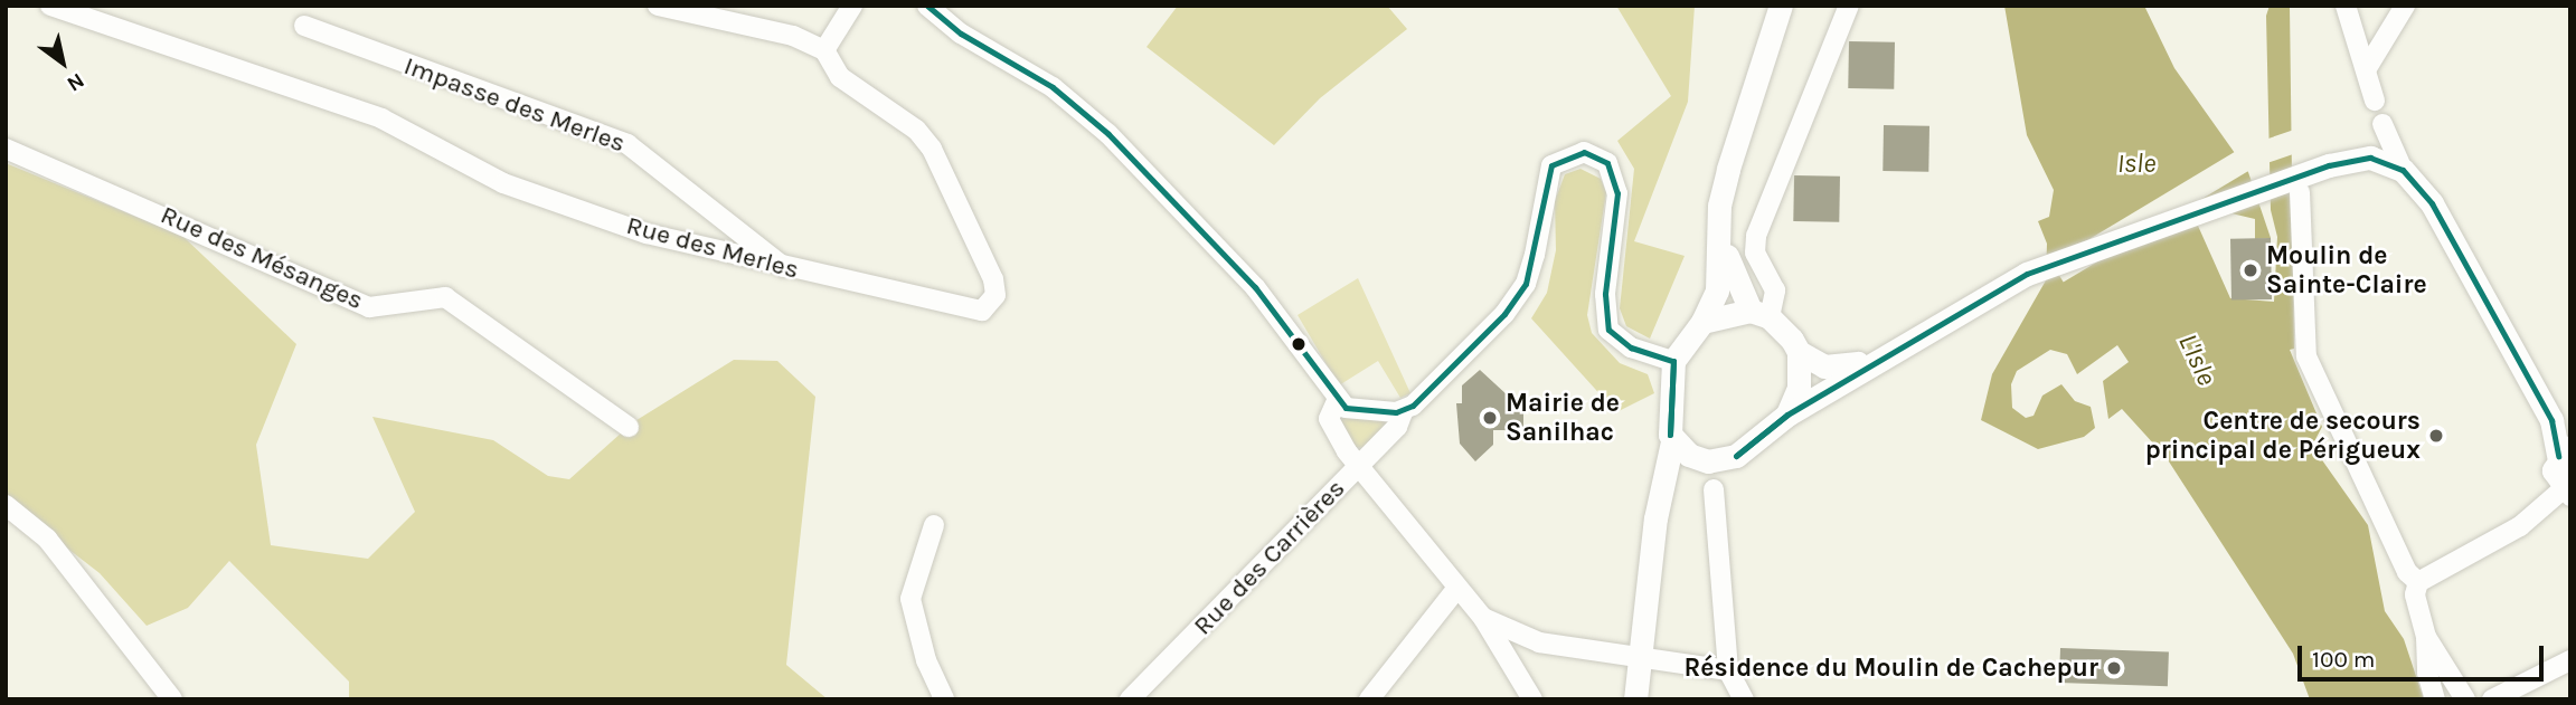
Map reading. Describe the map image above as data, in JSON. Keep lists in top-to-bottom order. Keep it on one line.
{"streets":{"street":["Impasse des Merles","Rue des Merles","Rue des Mésanges","Rue des Carrières"]},"crossings":[["Impasse des Merles","Rue des Merles"]],"water":["Isle","L'Isle"],"places":["Moulin de Sainte-Claire","Mairie de Sanilhac","Centre de secours principal de Périgueux","Résidence du Moulin de Cachepur"],"scale_bar":"100 m","north":"bottom right"}
